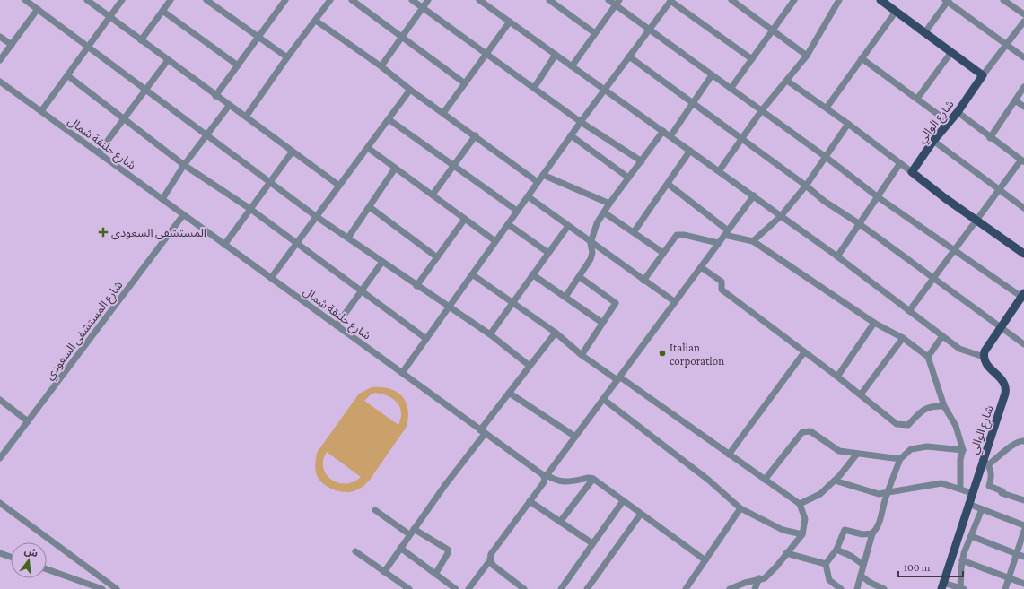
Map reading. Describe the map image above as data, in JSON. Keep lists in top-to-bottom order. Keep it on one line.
{"streets":{"main road":["شارع الوالي"],"street":["شارع حلنقة شمال","شارع المستشفى السعودي"]},"crossings":[["شارع حلنقة شمال","شارع المستشفى السعودي"]],"places":{"health":["المستشفى السعودى"],"other":["Italian corporation"]},"scale_bar":"100 m","north":"top"}
